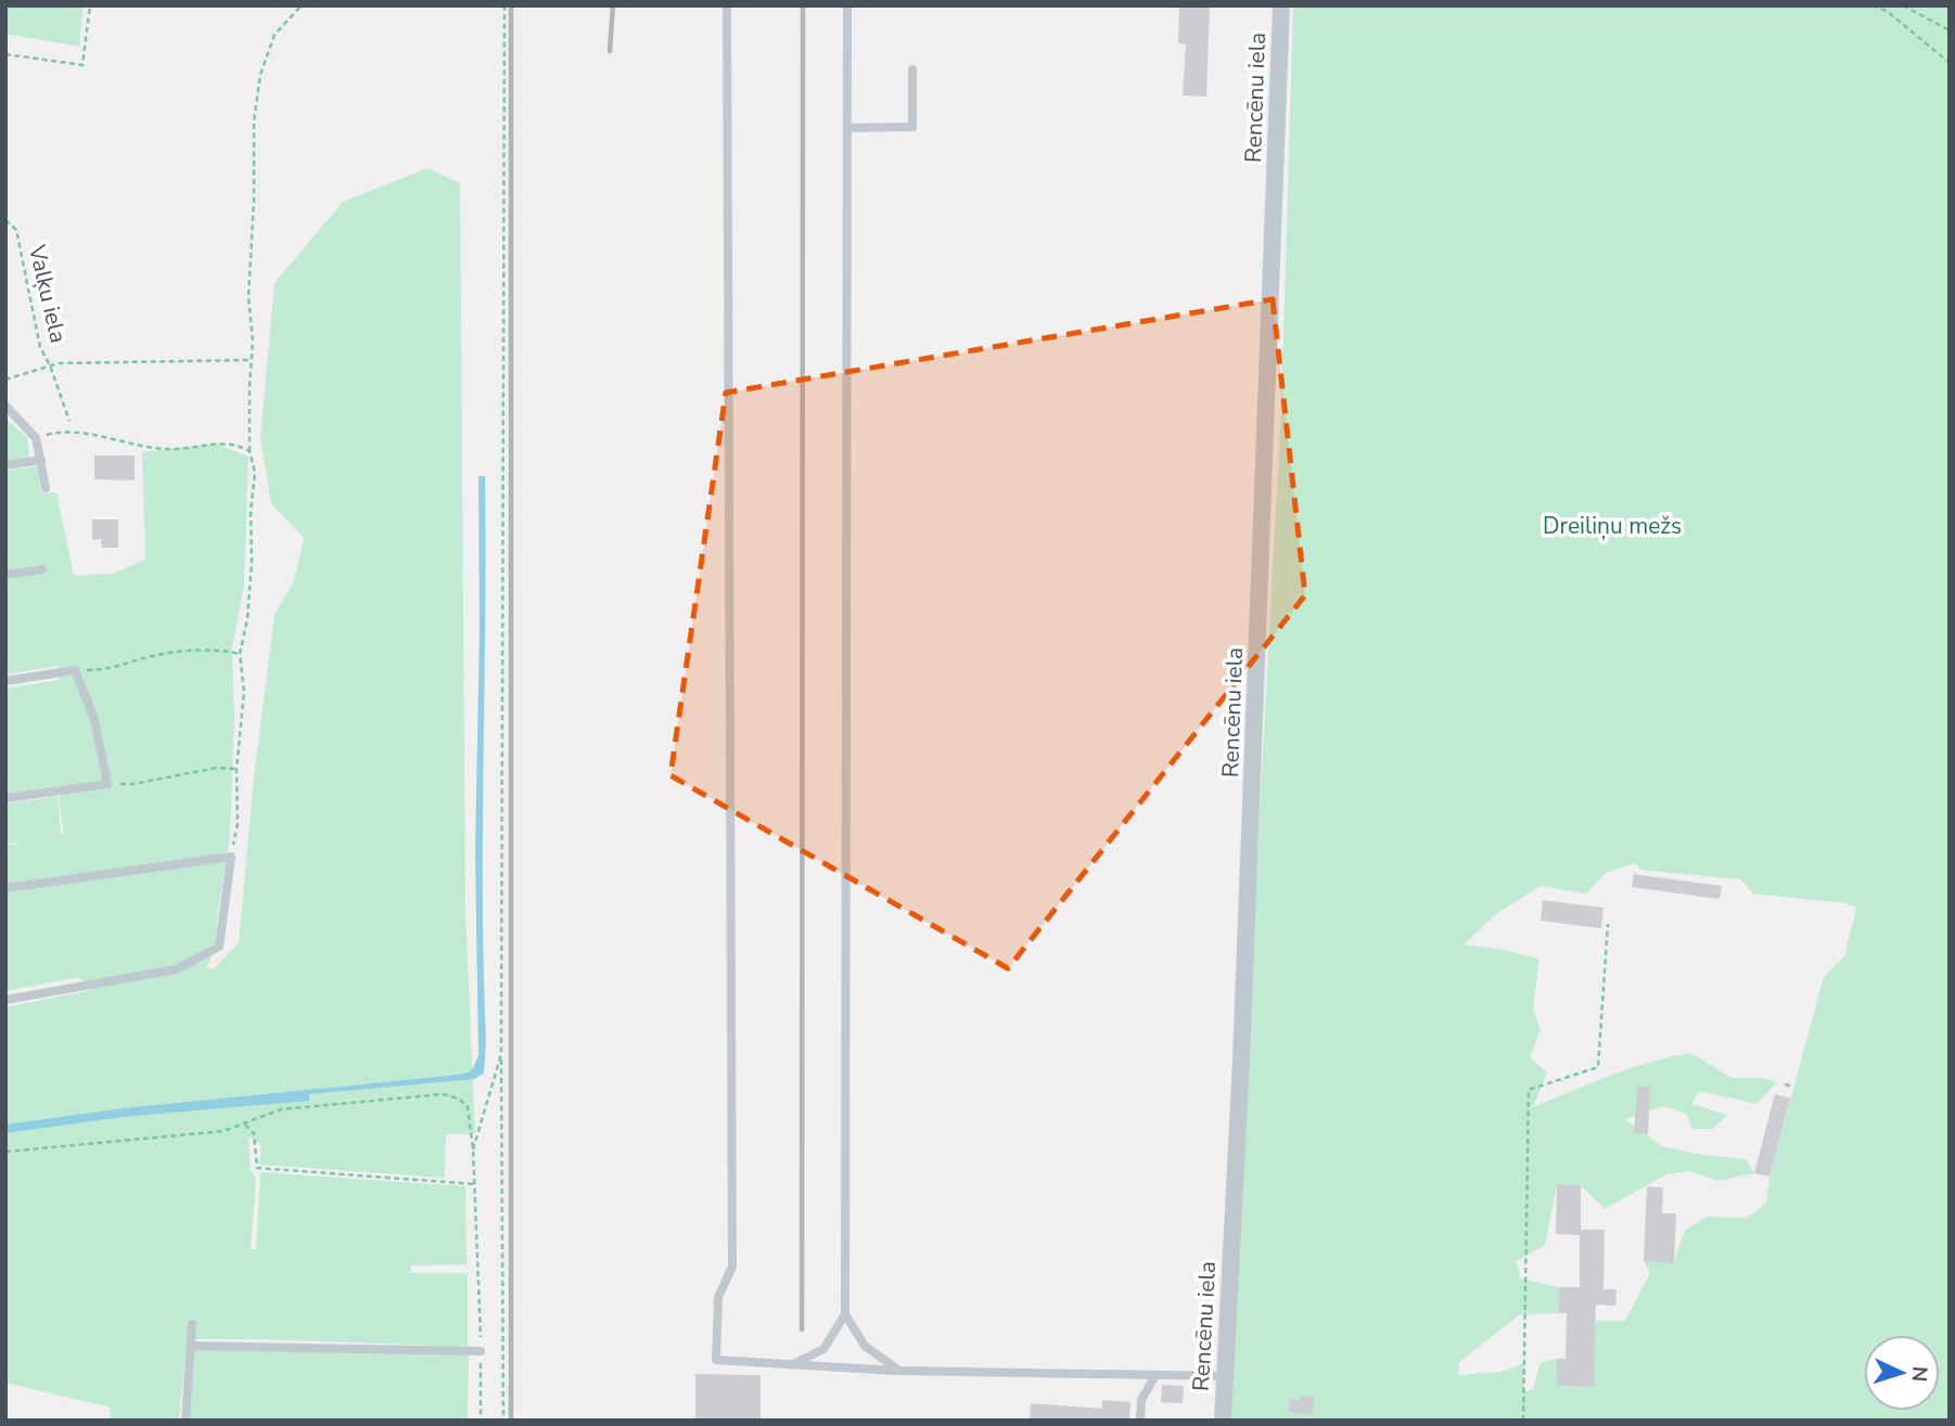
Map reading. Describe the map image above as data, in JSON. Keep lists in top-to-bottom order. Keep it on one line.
{"streets":{"street":["Rencēnu iela"],"path":["Valķu iela"]},"parks":["Dreiliņu mežs"],"north":"right"}
